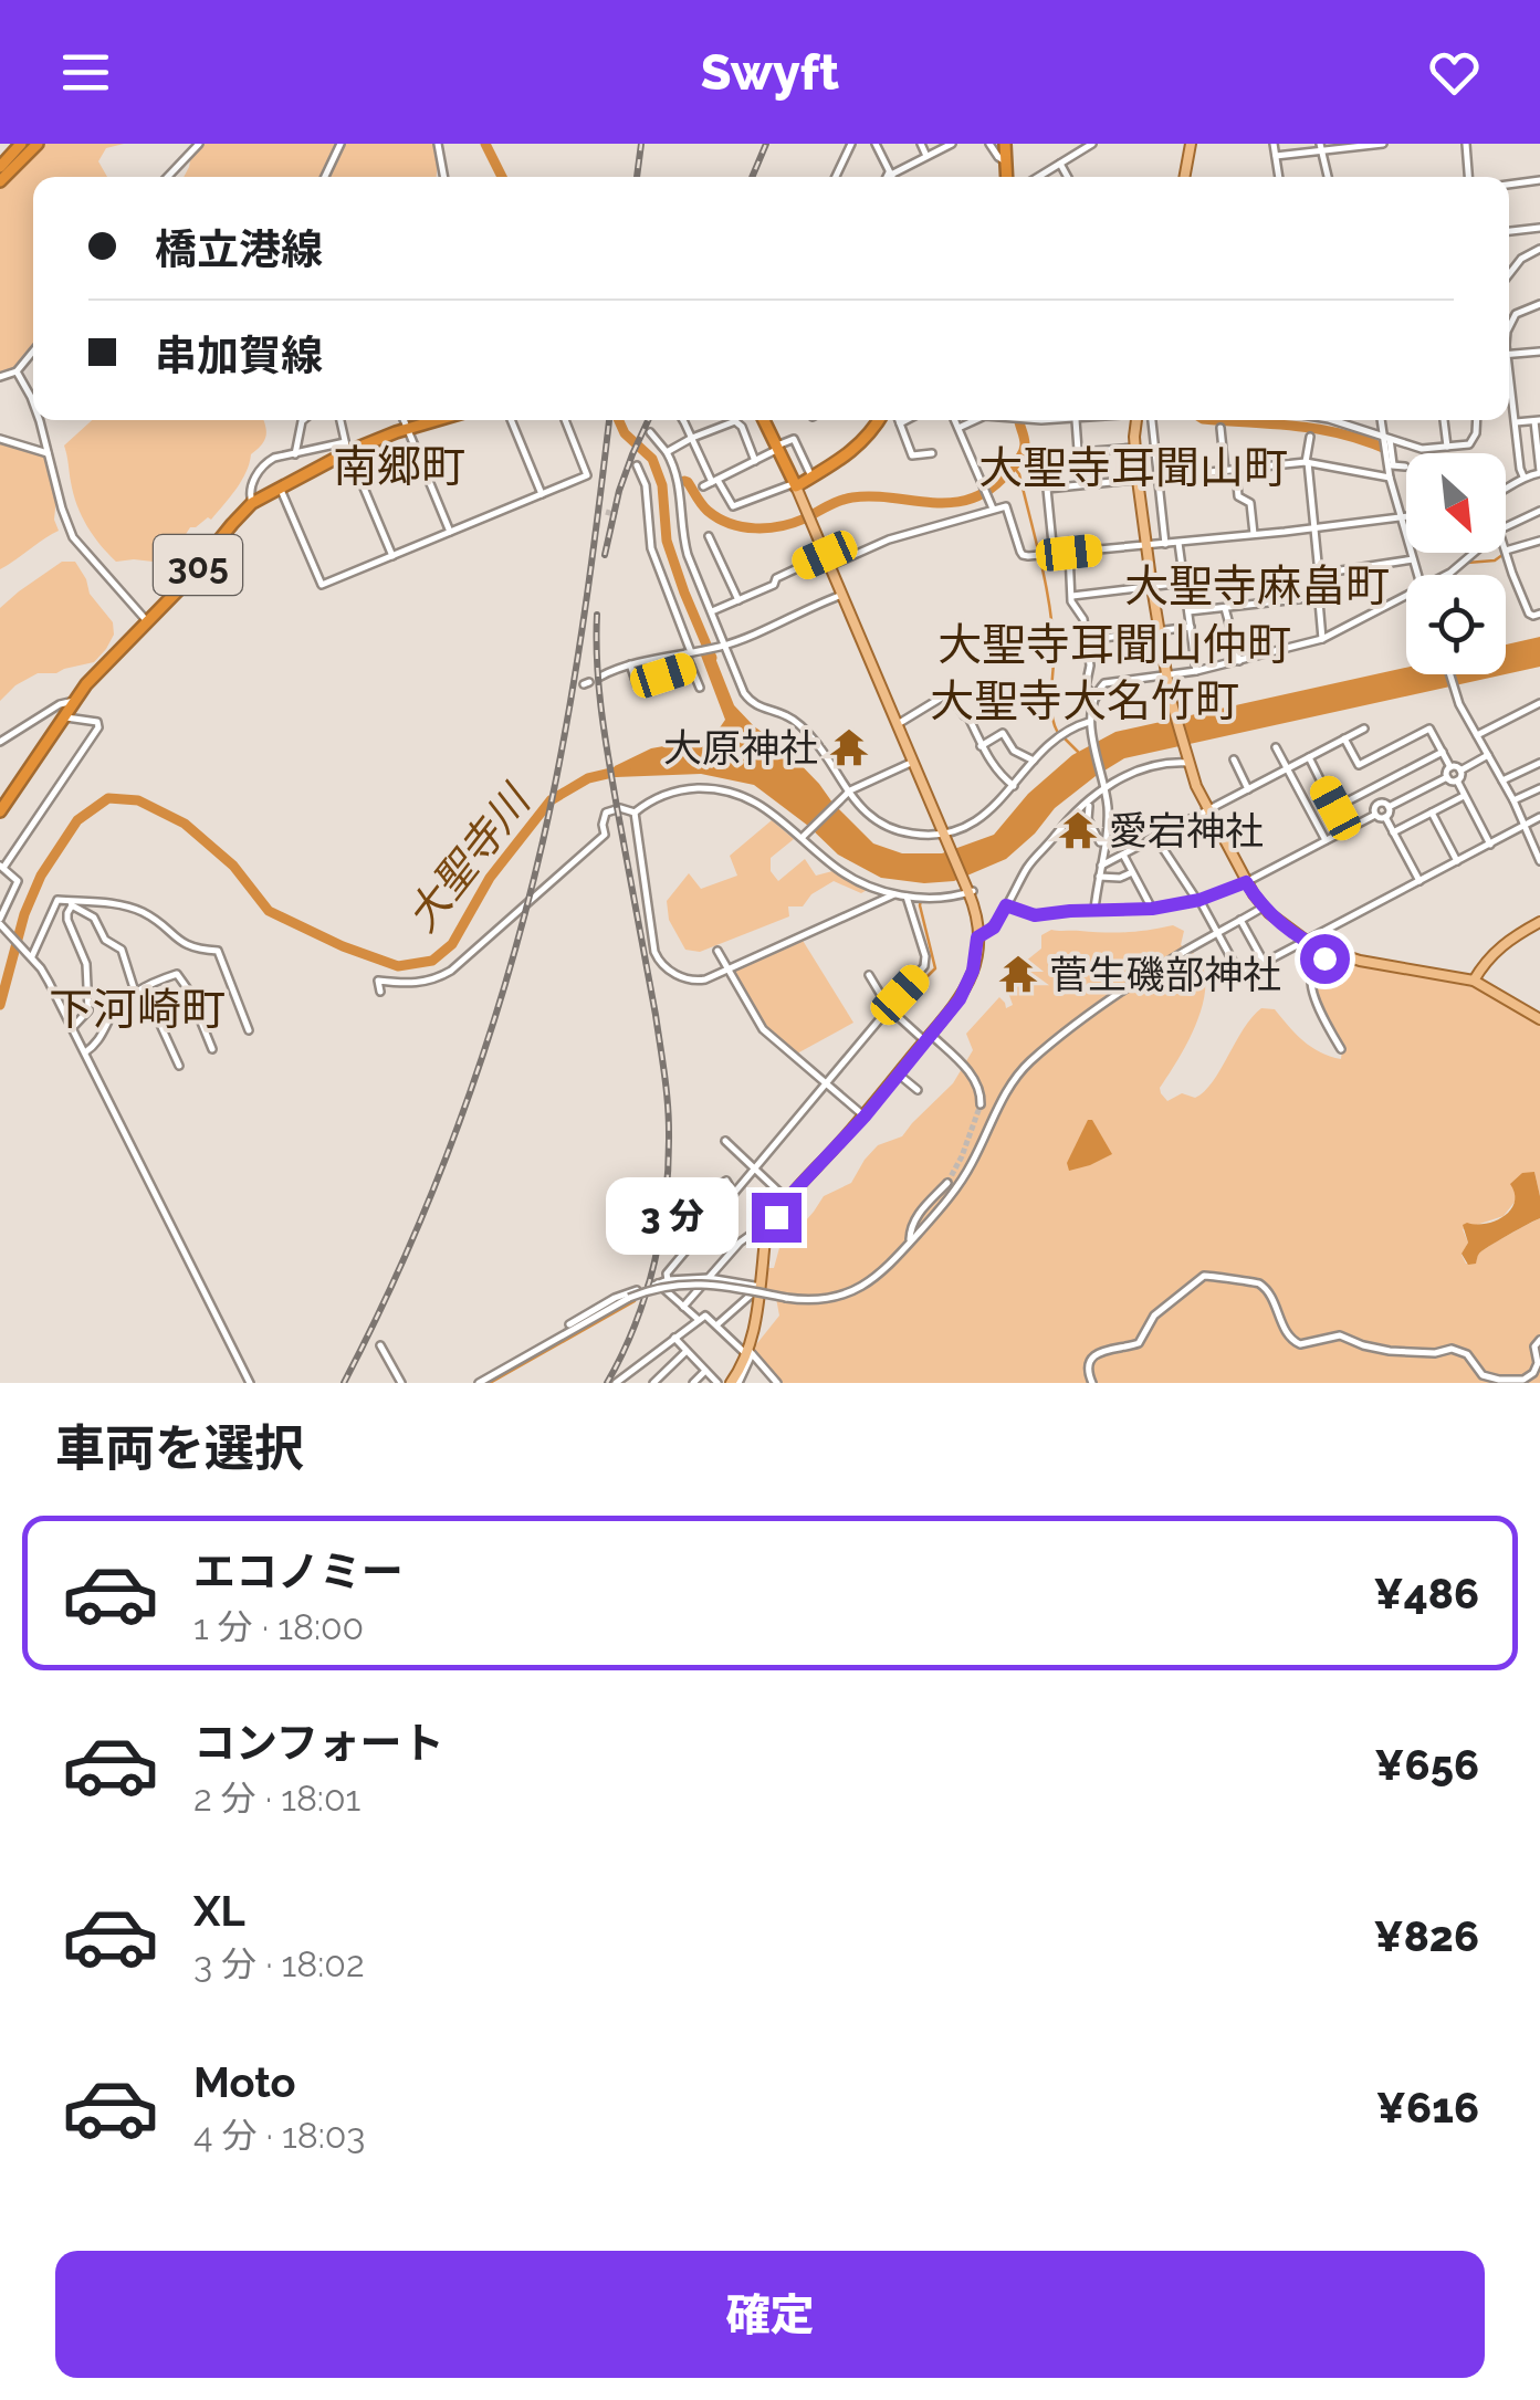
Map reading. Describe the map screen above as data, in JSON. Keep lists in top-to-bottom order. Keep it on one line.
{"streets":{"highway":["305"]},"districts":["南郷町","大聖寺耳聞山町","大聖寺麻畠町","大聖寺耳聞山仲町","大聖寺大名竹町","下河崎町"],"water":["大聖寺川"],"places":{"temple":["大原神社","愛宕神社","菅生磯部神社"]},"north":"bottom right","page":{"header":"Swyft","banner":["橋立港線","串加賀線"],"bubble":"3 分","heading":"車両を選択","list":[{"name":"エコノミー","note":"1 分 · 18:00","value":"¥486"},{"name":"コンフォート","note":"2 分 · 18:01","value":"¥656"},{"name":"XL","note":"3 分 · 18:02","value":"¥826"},{"name":"Moto","note":"4 分 · 18:03","value":"¥616"}],"buttons":"確定"}}
